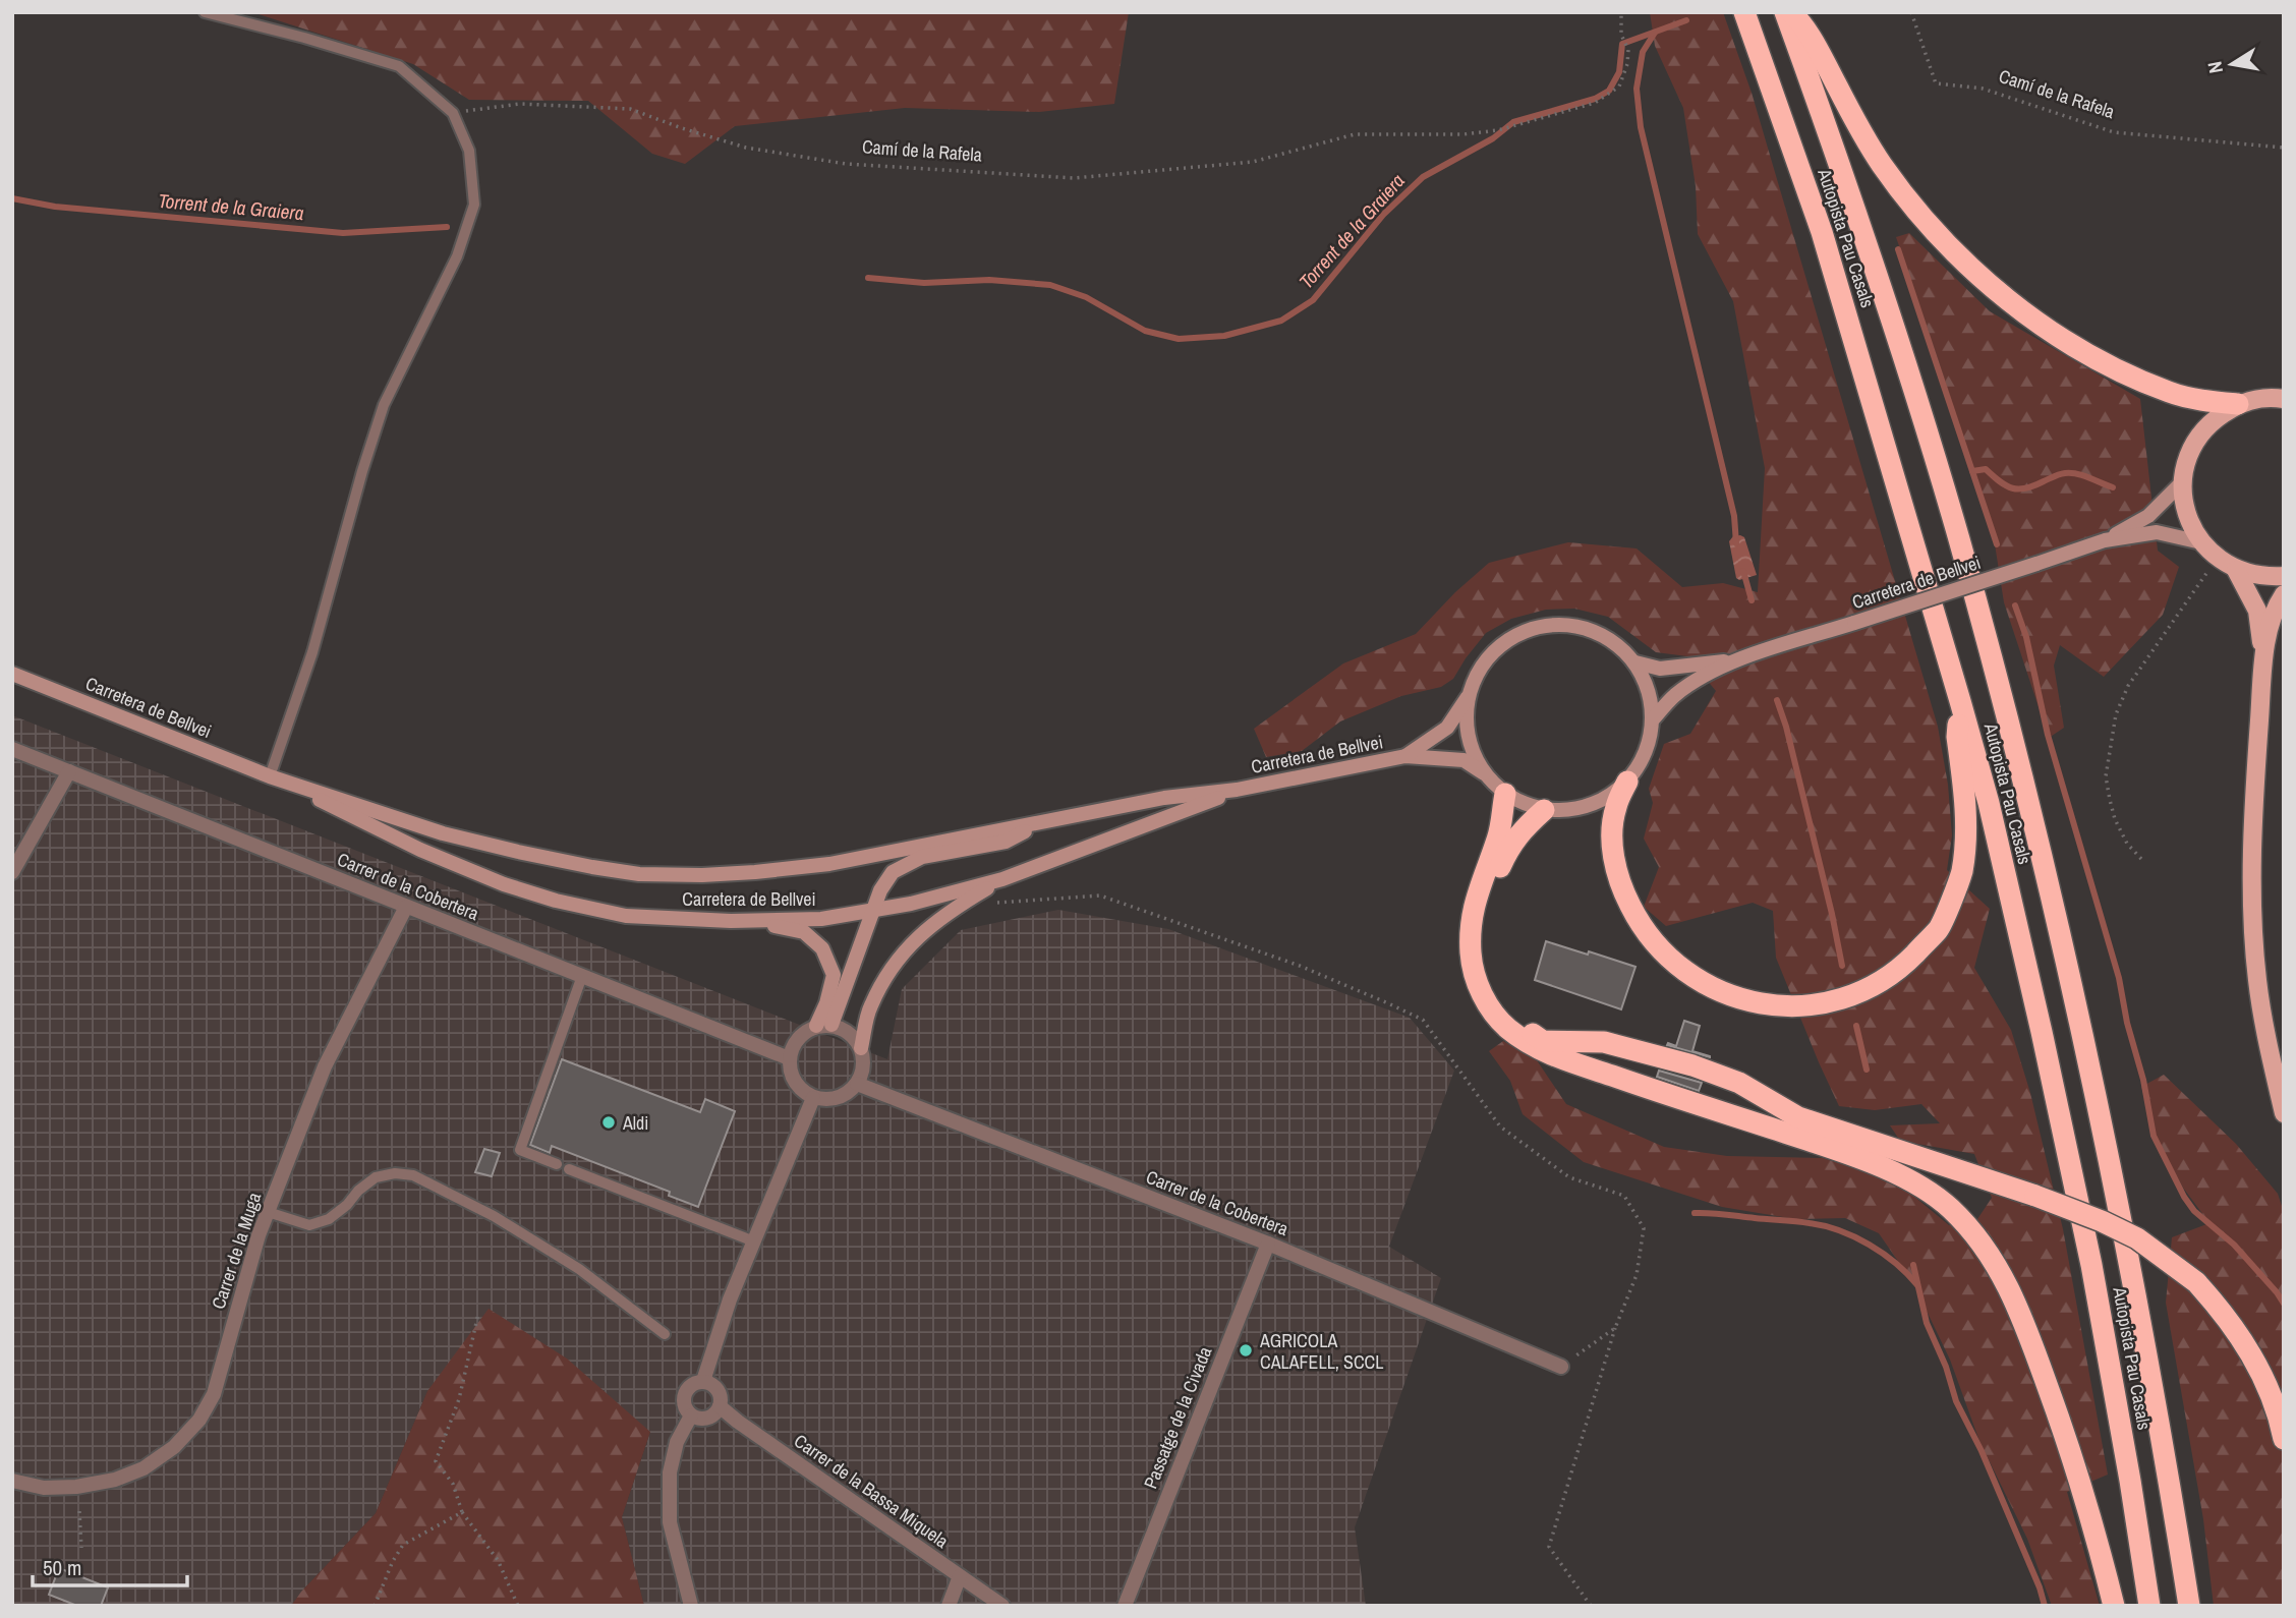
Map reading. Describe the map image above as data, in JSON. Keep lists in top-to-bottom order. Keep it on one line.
{"streets":{"highway":["Autopista Pau Casals"],"main road":["Carretera de Bellvei"],"street":["Carrer de la Cobertera","Carrer de la Muga","Passatge de la Civada","Carrer de la Bassa Miquela"],"path":["Camí de la Rafela"]},"crossings":[["Carrer de la Cobertera","Carrer de la Muga"],["Carrer de la Cobertera","Passatge de la Civada"]],"water":["Torrent de la Graiera"],"places":["Aldi","AGRICOLA CALAFELL, SCCL"],"scale_bar":"50 m","north":"left"}
